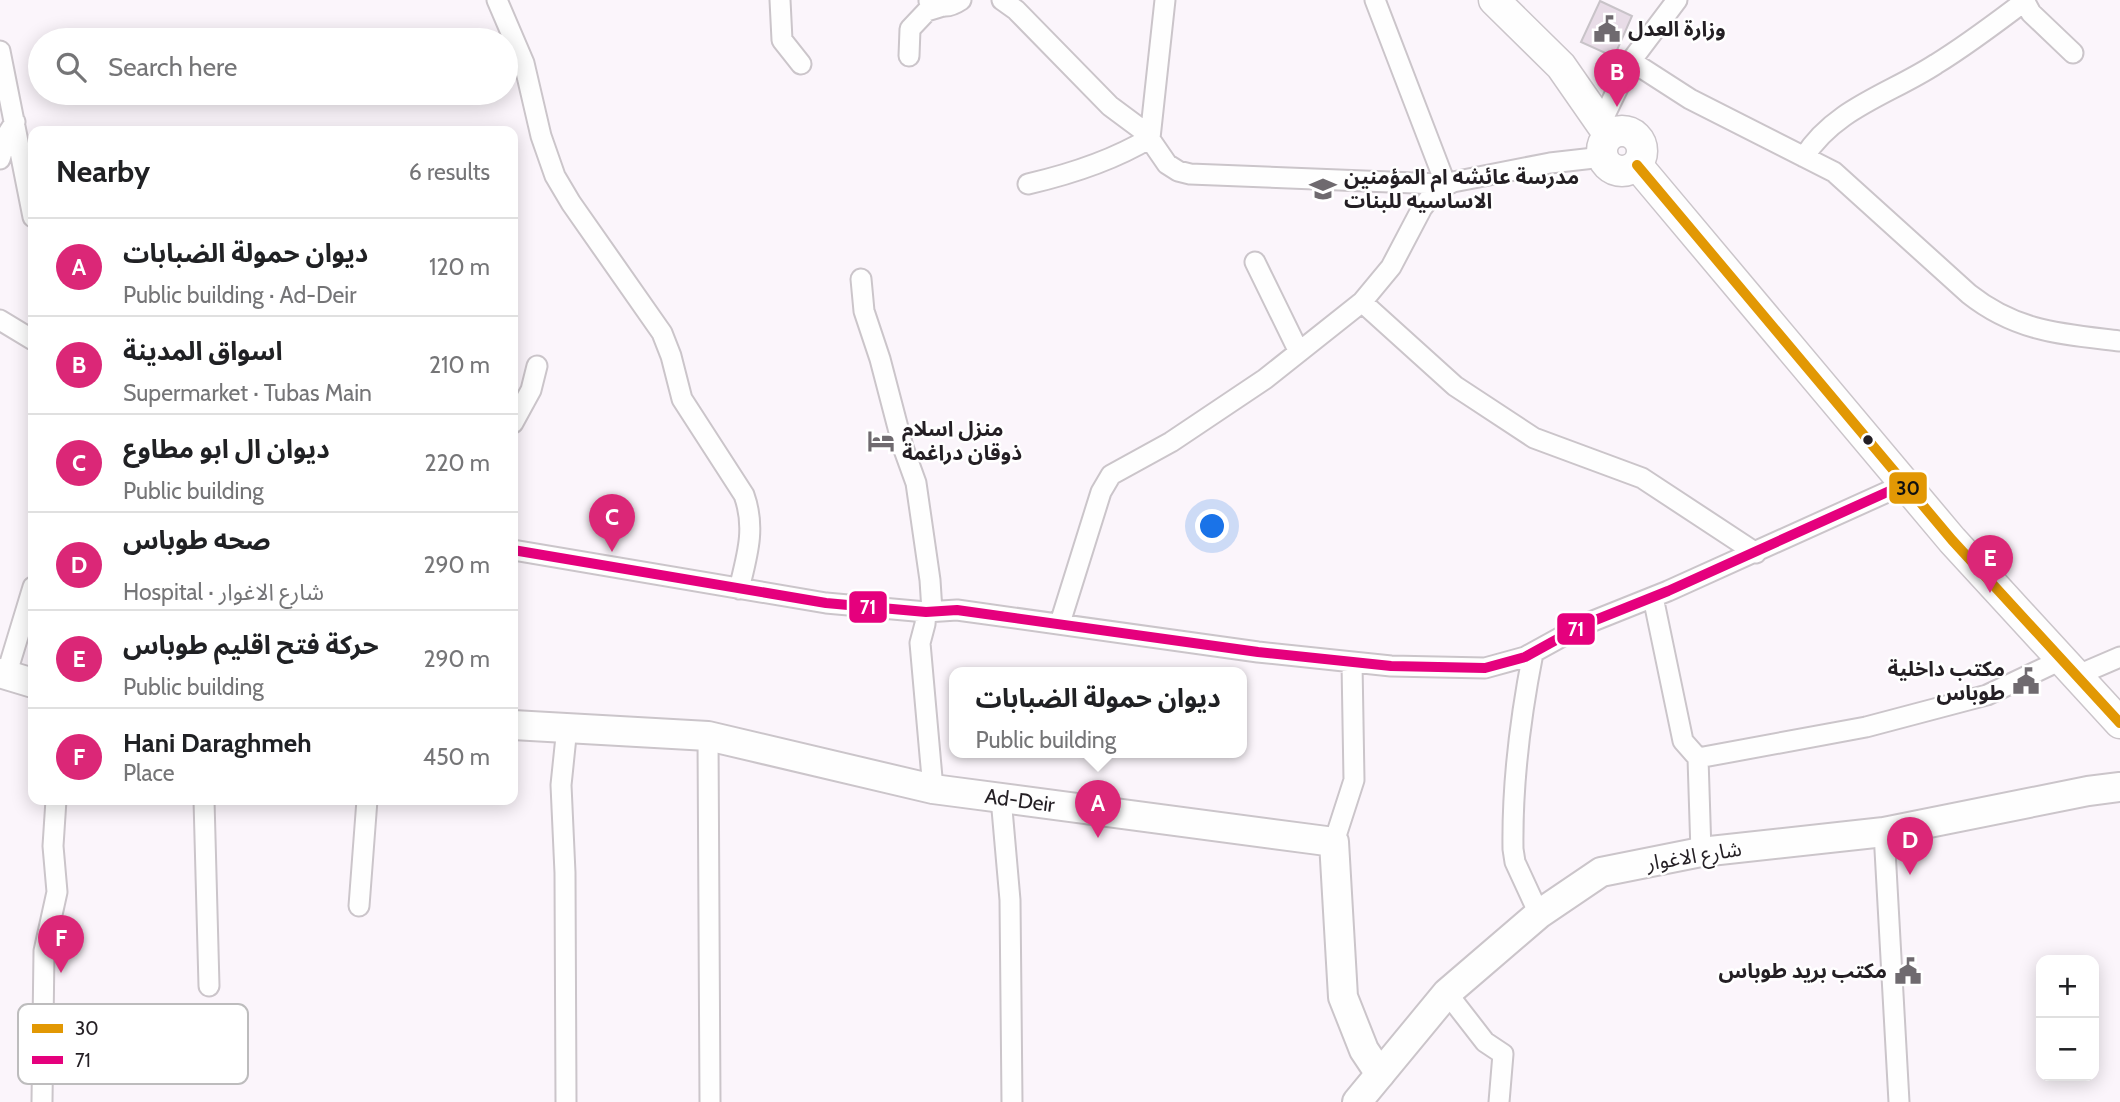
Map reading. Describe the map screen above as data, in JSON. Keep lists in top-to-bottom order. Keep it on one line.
{"streets":{"street":["Ad-Deir","شارع الاغوار"]},"places":{"public building":["وزارة العدل","مكتب داخلية طوباس","مكتب بريد طوباس"],"school or university":["مدرسة عائشه ام المؤمنين الاساسيه للبنات"],"hotel":["منزل اسلام ذوقان دراغمة"]},"lines":["transit line 30","transit line 71"],"legend":["30","71"],"page":{"search":"Search here","pins":["B","C","E","A","D","F"],"heading":["Nearby","6 results"],"list":[{"mark":"A","name":"ديوان حمولة الضبابات","note":"Public building · Ad-Deir","value":"120 m"},{"mark":"B","name":"اسواق المدينة","note":"Supermarket · Tubas Main","value":"210 m"},{"mark":"C","name":"ديوان ال ابو مطاوع","note":"Public building","value":"220 m"},{"mark":"D","name":"صحه طوباس","note":"Hospital · شارع الاغوار","value":"290 m"},{"mark":"E","name":"حركة فتح اقليم طوباس","note":"Public building","value":"290 m"},{"mark":"F","name":"Hani Daraghmeh","note":"Place","value":"450 m"}],"popup":["ديوان حمولة الضبابات","Public building"],"map_buttons":["+","−"]}}
